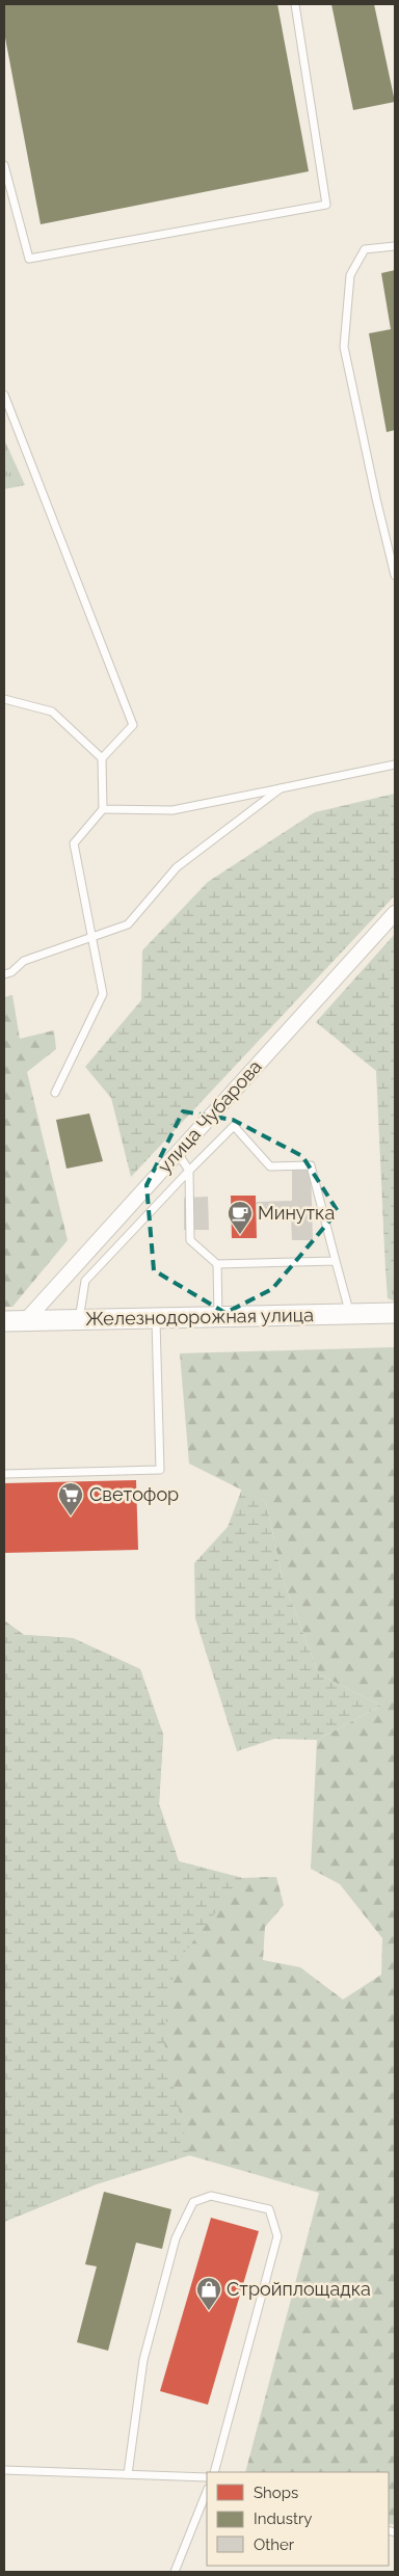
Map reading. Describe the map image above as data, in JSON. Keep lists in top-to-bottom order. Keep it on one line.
{"streets":{"street":["улица Чубарова","Железнодорожная улица"]},"crossings":[["улица Чубарова","Железнодорожная улица"]],"places":{"cafe":["Минутка"],"supermarket":["Светофор"],"shop":["Стройплощадка"]},"legend":["Shops","Industry","Other"]}
